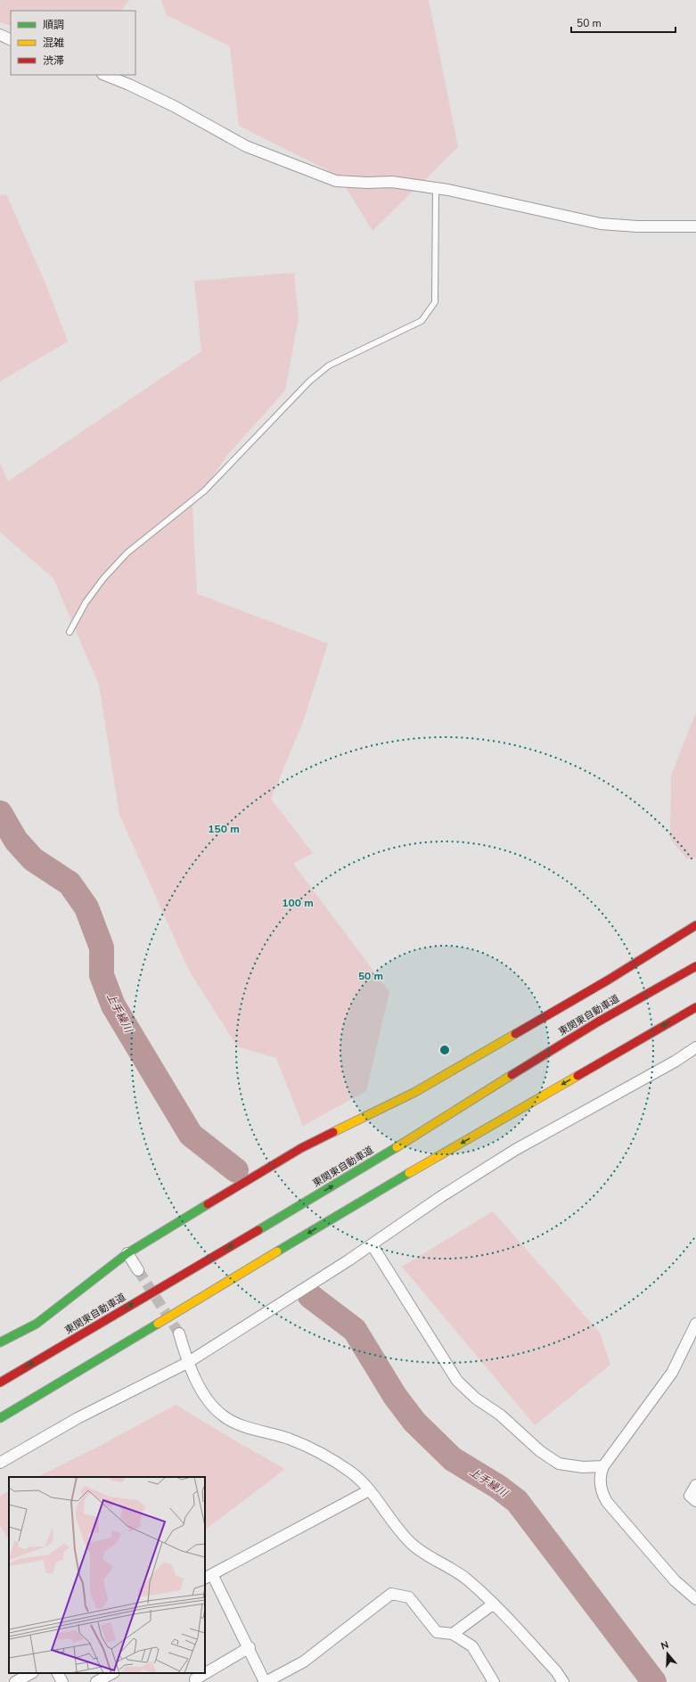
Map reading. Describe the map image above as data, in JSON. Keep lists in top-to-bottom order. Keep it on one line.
{"streets":{"main road":["東関東自動車道"]},"water":["上手繰川"],"legend":["順調","混雑","渋滞"],"scale_bar":"50 m","north":"top","rings":["150 m","100 m","50 m"]}
